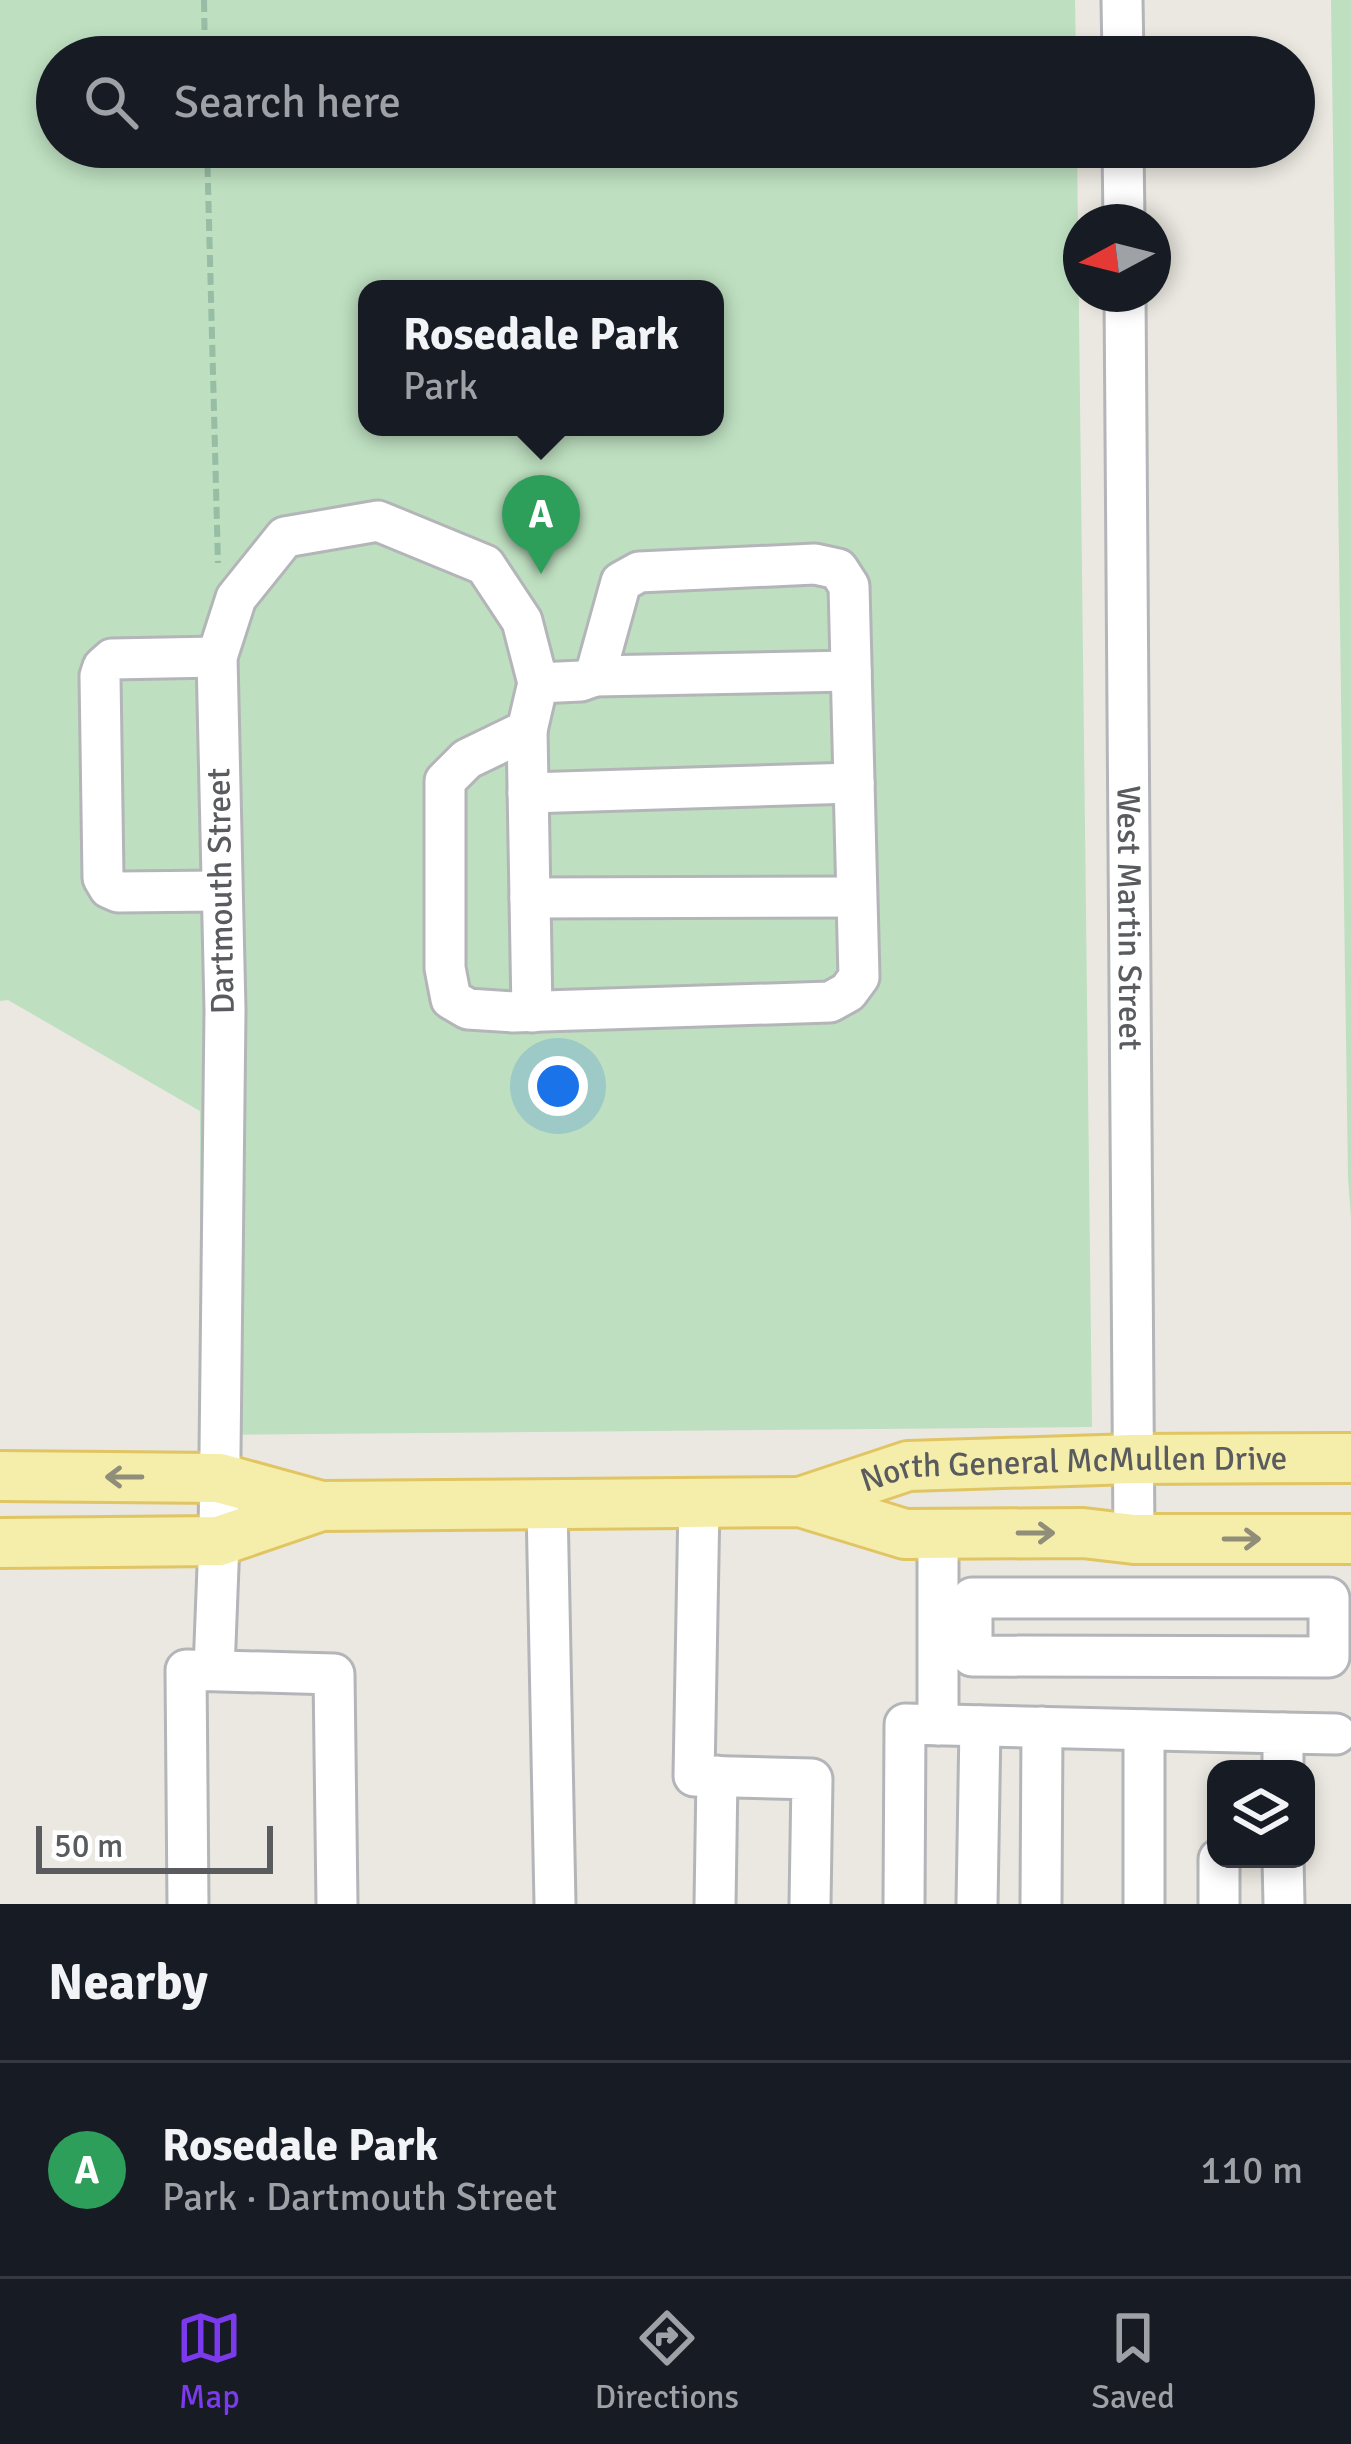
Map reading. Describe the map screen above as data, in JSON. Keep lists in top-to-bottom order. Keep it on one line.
{"streets":{"main road":["North General McMullen Drive"],"street":["Dartmouth Street","West Martin Street"]},"crossings":[["Dartmouth Street","North General McMullen Drive"],["West Martin Street","North General McMullen Drive"]],"scale_bar":"50 m","north":"left","page":{"search":"Search here","popup":["Rosedale Park","Park"],"pins":"A","scale":"50 m","heading":"Nearby","list":[{"mark":"A","name":"Rosedale Park","note":"Park · Dartmouth Street","value":"110 m"}],"nav":["Map","Directions","Saved"]}}
